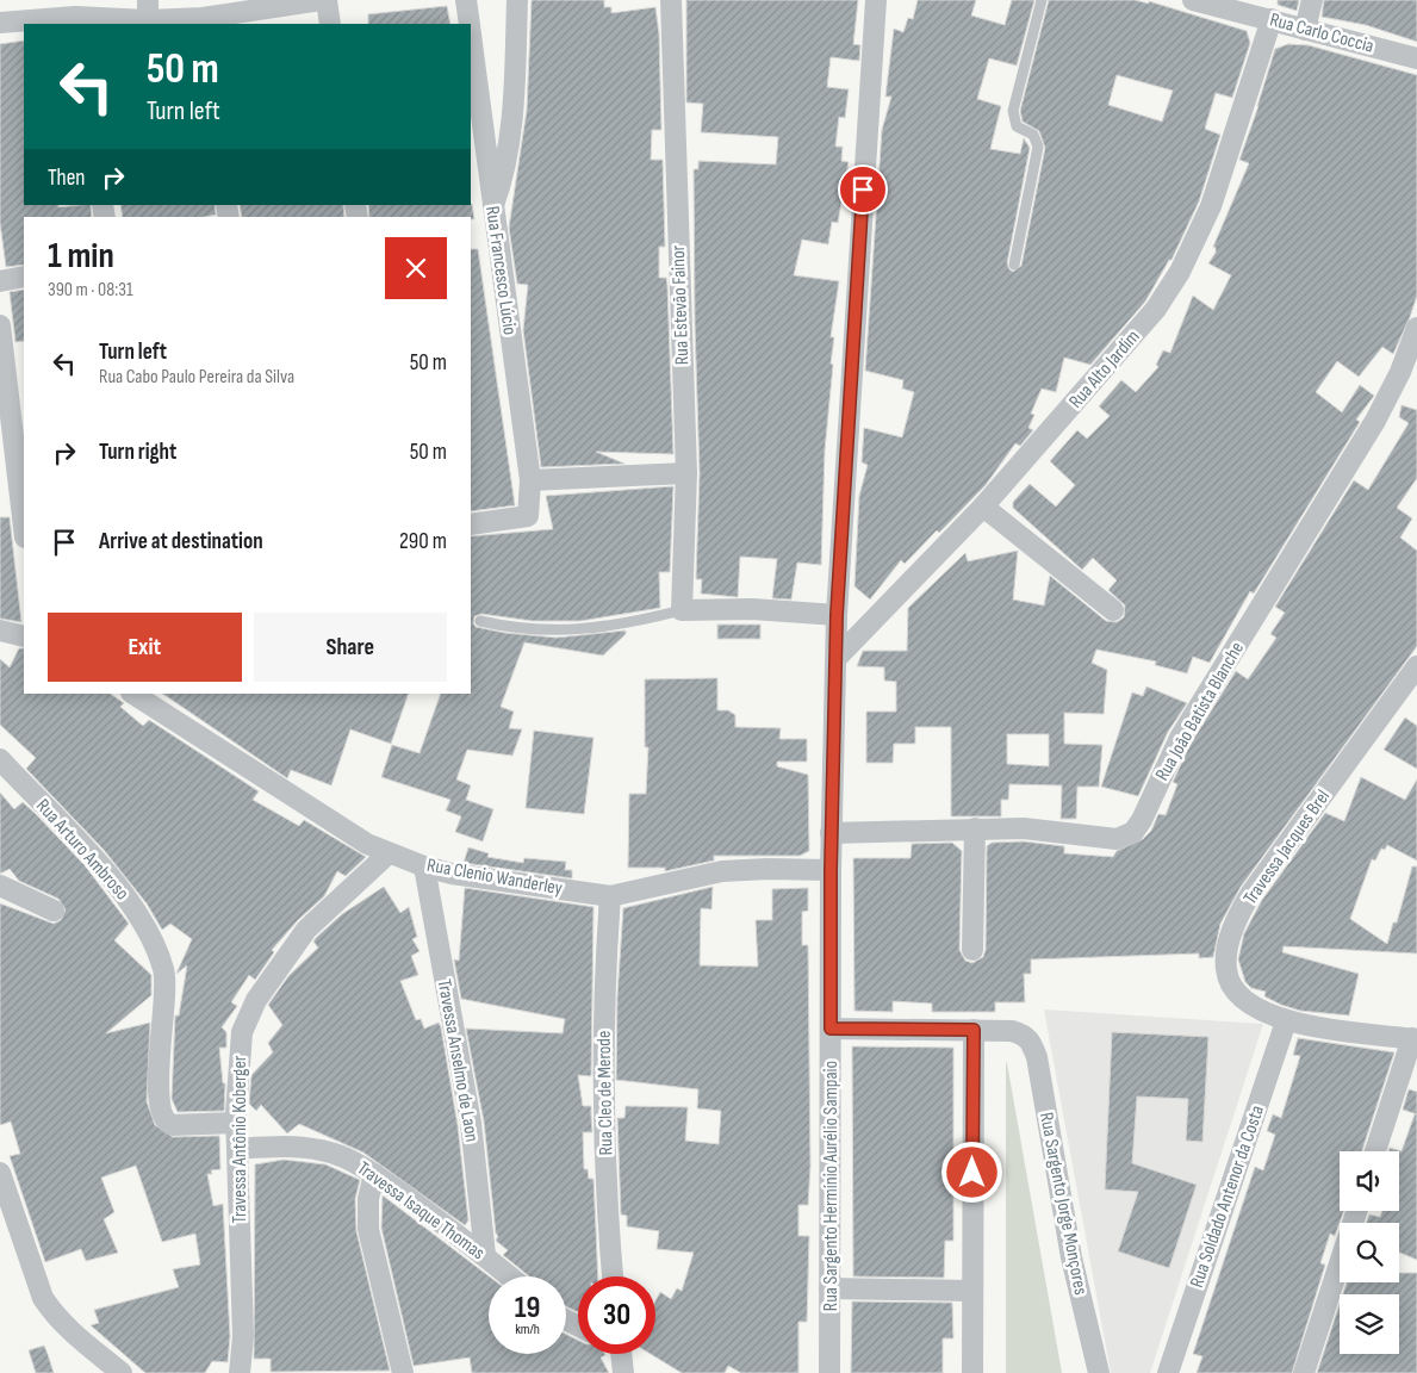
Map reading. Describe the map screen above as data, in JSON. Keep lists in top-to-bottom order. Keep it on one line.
{"streets":{"street":["Rua Carlo Coccia","Rua Francesco Lúcio","Rua Estevão Fainor","Rua Alto Jardim","Rua João Batista Blanche","Travessa Jacques Brel","Rua Arturo Ambroso","Rua Clenio Wanderley","Travessa Anselmo de Laon","Rua Cleo de Merode","Travessa Antônio Koberger","Rua Sargento Hermínio Aurélio Sampaio","Rua Soldado Antenor da Costa","Rua Sargento Jorge Monçores","Travessa Isaque Thomas"]},"crossings":[["Rua Carlo Coccia","Rua Alto Jardim"],["Rua Alto Jardim","Rua Sargento Hermínio Aurélio Sampaio"],["Rua João Batista Blanche","Rua Sargento Hermínio Aurélio Sampaio"],["Travessa Jacques Brel","Rua Soldado Antenor da Costa"],["Rua Arturo Ambroso","Travessa Antônio Koberger"],["Rua Clenio Wanderley","Travessa Anselmo de Laon"],["Rua Clenio Wanderley","Rua Cleo de Merode"],["Rua Clenio Wanderley","Travessa Antônio Koberger"],["Rua Clenio Wanderley","Rua Sargento Hermínio Aurélio Sampaio"],["Travessa Anselmo de Laon","Travessa Isaque Thomas"],["Travessa Antônio Koberger","Travessa Isaque Thomas"]],"page":{"turn":["50 m","Turn left"],"then":"Then","heading":["1 min","390 m · 08:31"],"list":[{"name":"Turn left","note":"Rua Cabo Paulo Pereira da Silva","value":"50 m"},{"name":"Turn right","value":"50 m"},{"name":"Arrive at destination","value":"290 m"}],"buttons":["Exit","Share"],"speed":"19 km/h","limit":"30"}}
